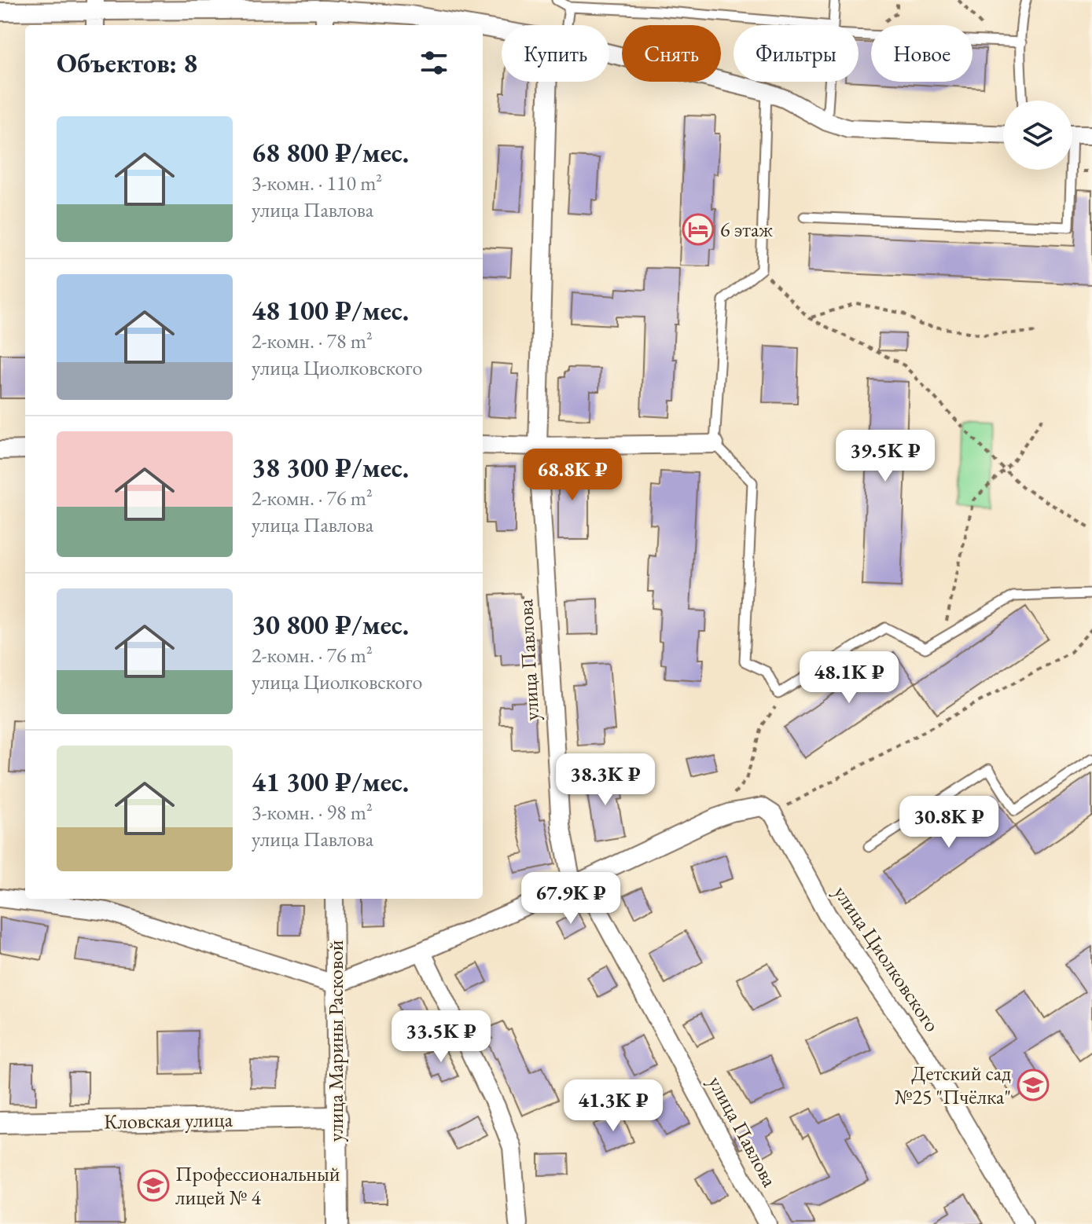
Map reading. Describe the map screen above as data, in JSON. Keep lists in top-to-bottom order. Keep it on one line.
{"streets":{"street":["улица Павлова","улица Циолковского","улица Марины Расковой","Кловская улица"]},"crossings":[["улица Марины Расковой","Кловская улица"]],"places":{"hotel":["6 этаж"],"school or university":["Детский сад №25 \"Пчёлка\"","Профессиональный лицей № 4"]},"page":{"chip":["Купить","Снять","Фильтры","Новое"],"heading":"Объектов: 8","list":[{"name":"68 800 ₽/мес.","note":"3-комн. · 110 m² · улица Павлова"},{"name":"48 100 ₽/мес.","note":"2-комн. · 78 m² · улица Циолковского"},{"name":"38 300 ₽/мес.","note":"2-комн. · 76 m² · улица Павлова"},{"name":"30 800 ₽/мес.","note":"2-комн. · 76 m² · улица Циолковского"},{"name":"41 300 ₽/мес.","note":"3-комн. · 98 m² · улица Павлова"}],"price":["39.5K ₽","68.8K ₽","48.1K ₽","38.3K ₽","30.8K ₽","67.9K ₽","33.5K ₽","41.3K ₽"]}}
